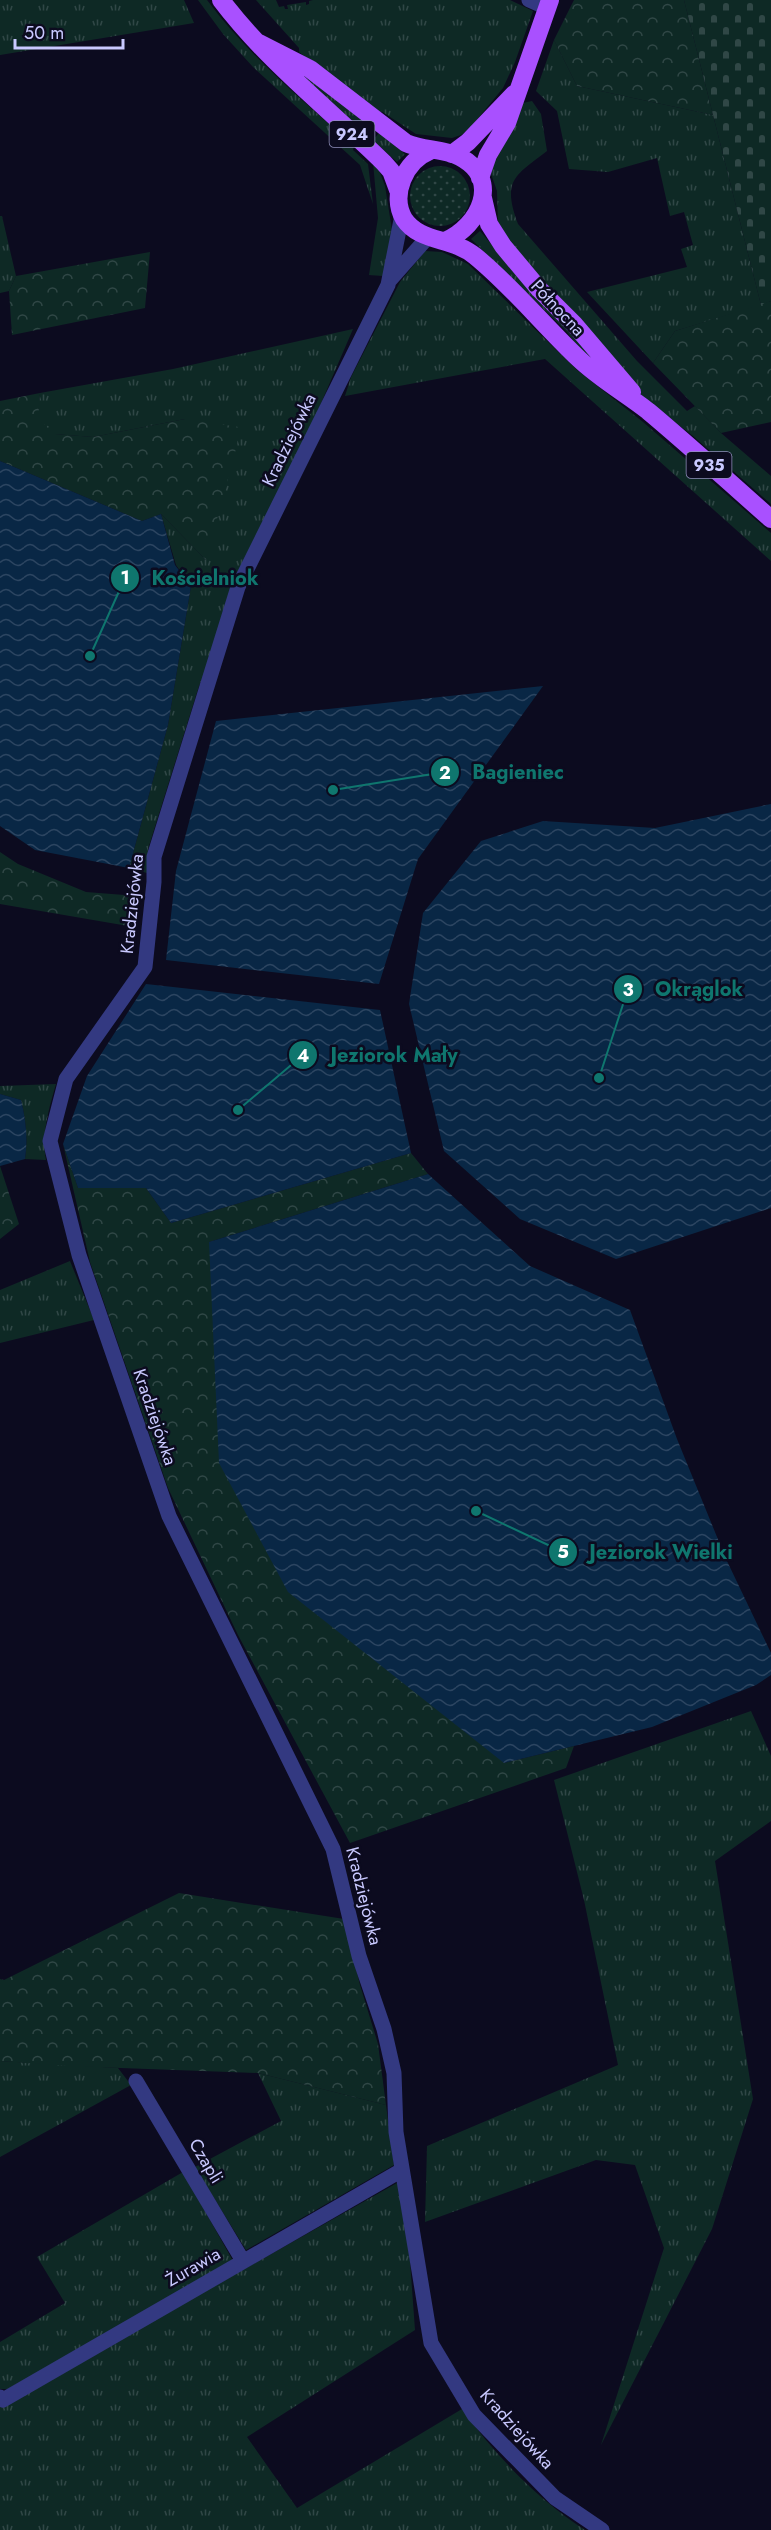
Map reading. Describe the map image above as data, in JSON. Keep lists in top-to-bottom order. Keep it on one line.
{"streets":{"main road":["924","Północna","935"],"street":["Kradziejówka","Czapli","Żurawia"]},"crossings":[["924","Północna"],["924","Kradziejówka"],["Północna","Kradziejówka"],["Kradziejówka","Żurawia"],["Czapli","Żurawia"]],"places":["Kościelniok","Bagieniec","Okrąglok","Jeziorok Mały","Jeziorok Wielki"],"scale_bar":"50 m"}
